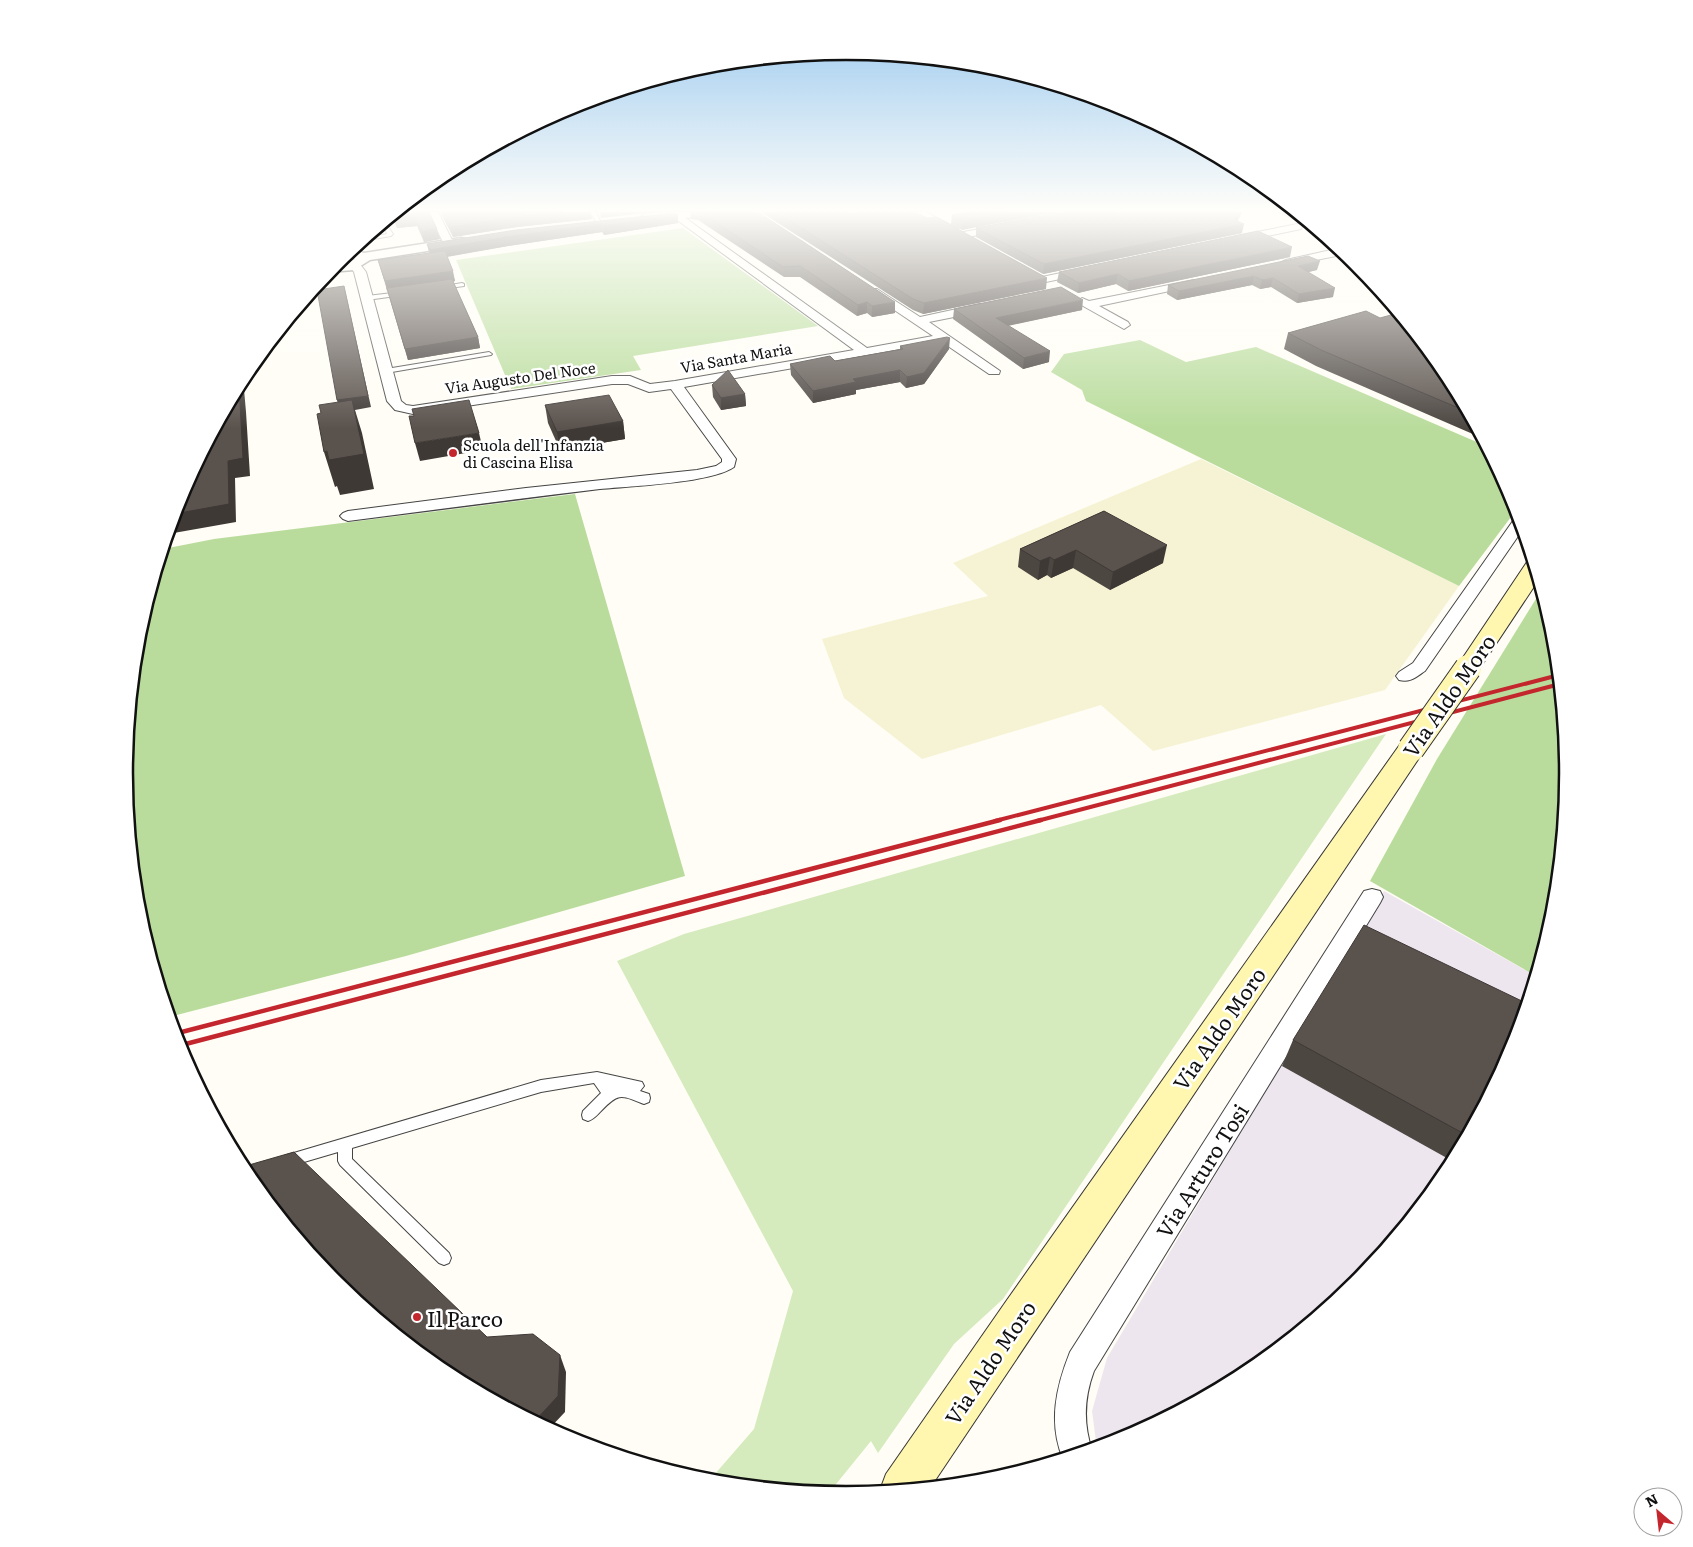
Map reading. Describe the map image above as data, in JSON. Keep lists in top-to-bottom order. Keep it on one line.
{"streets":{"main road":["Via Aldo Moro"],"street":["Via Santa Maria","Via Augusto Del Noce","Via Arturo Tosi"]},"crossings":[["Via Santa Maria","Via Augusto Del Noce"]],"places":["Scuola dell'Infanzia di Cascina Elisa","Il Parco"],"north":"top left"}
